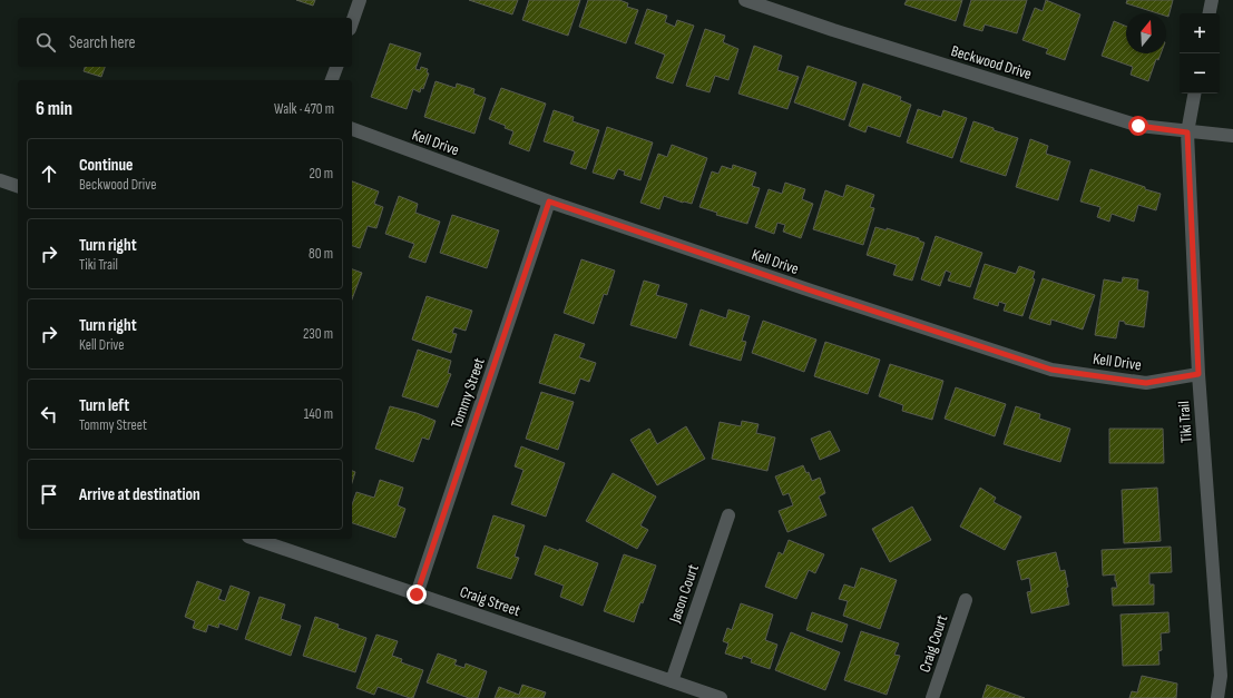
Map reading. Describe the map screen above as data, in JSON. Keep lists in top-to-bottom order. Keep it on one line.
{"streets":{"street":["Beckwood Drive","Kell Drive","Tommy Street","Tiki Trail","Jason Court","Craig Street","Craig Court"]},"crossings":[["Beckwood Drive","Tiki Trail"],["Kell Drive","Tommy Street"],["Kell Drive","Tiki Trail"],["Tommy Street","Craig Street"],["Jason Court","Craig Street"]],"north":"top","page":{"map_buttons":["+","−"],"search":"Search here","heading":["6 min","Walk · 470 m"],"list":[["Continue","Beckwood Drive","20 m"],["Turn right","Tiki Trail","80 m"],["Turn right","Kell Drive","230 m"],["Turn left","Tommy Street","140 m"],"Arrive at destination"]}}
